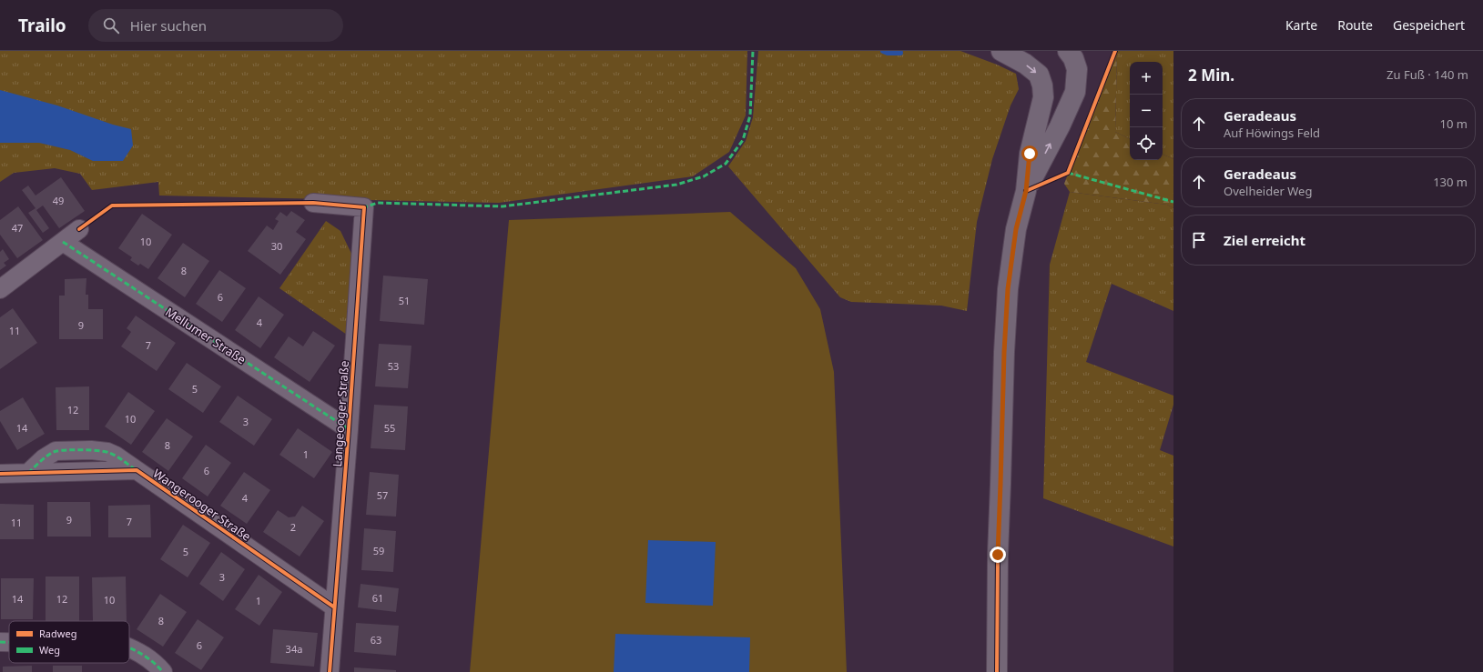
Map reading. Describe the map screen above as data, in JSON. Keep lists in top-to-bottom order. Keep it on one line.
{"streets":{"street":["Mellumer Straße","Langeooger Straße","Wangerooger Straße"]},"crossings":[["Mellumer Straße","Langeooger Straße"],["Langeooger Straße","Wangerooger Straße"]],"house_numbers":["49","47","10","30","8","6","51","4","9","11","7","53","5","12","10","3","14","55","8","1","6","57","4","9","7","11","2","59","5","3","61","14","12","10","1","8","63","6","34a"],"legend":["Radweg","Weg"],"page":{"header":"Trailo","search":"Hier suchen","nav":["Karte","Route","Gespeichert"],"heading":["2 Min.","Zu Fuß · 140 m"],"map_buttons":["+","−"],"list":[["Geradeaus","Auf Höwings Feld","10 m"],["Geradeaus","Ovelheider Weg","130 m"],"Ziel erreicht"]}}
